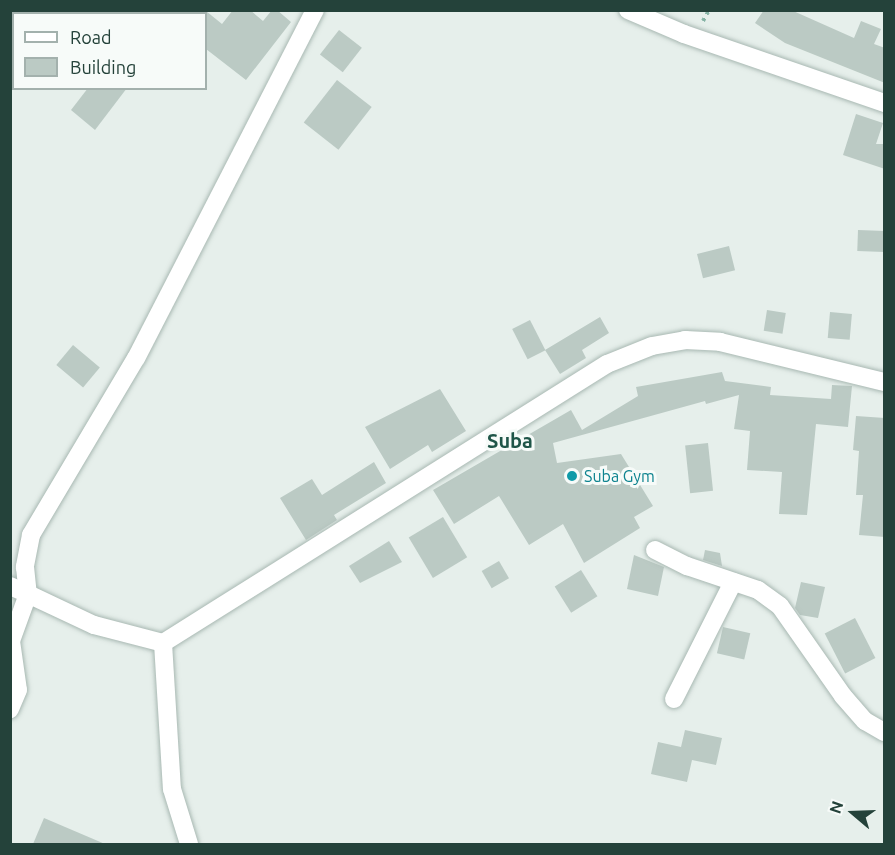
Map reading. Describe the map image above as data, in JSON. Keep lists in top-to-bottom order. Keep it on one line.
{"districts":["Suba"],"places":["Suba Gym"],"legend":["Road","Building"],"north":"left"}
